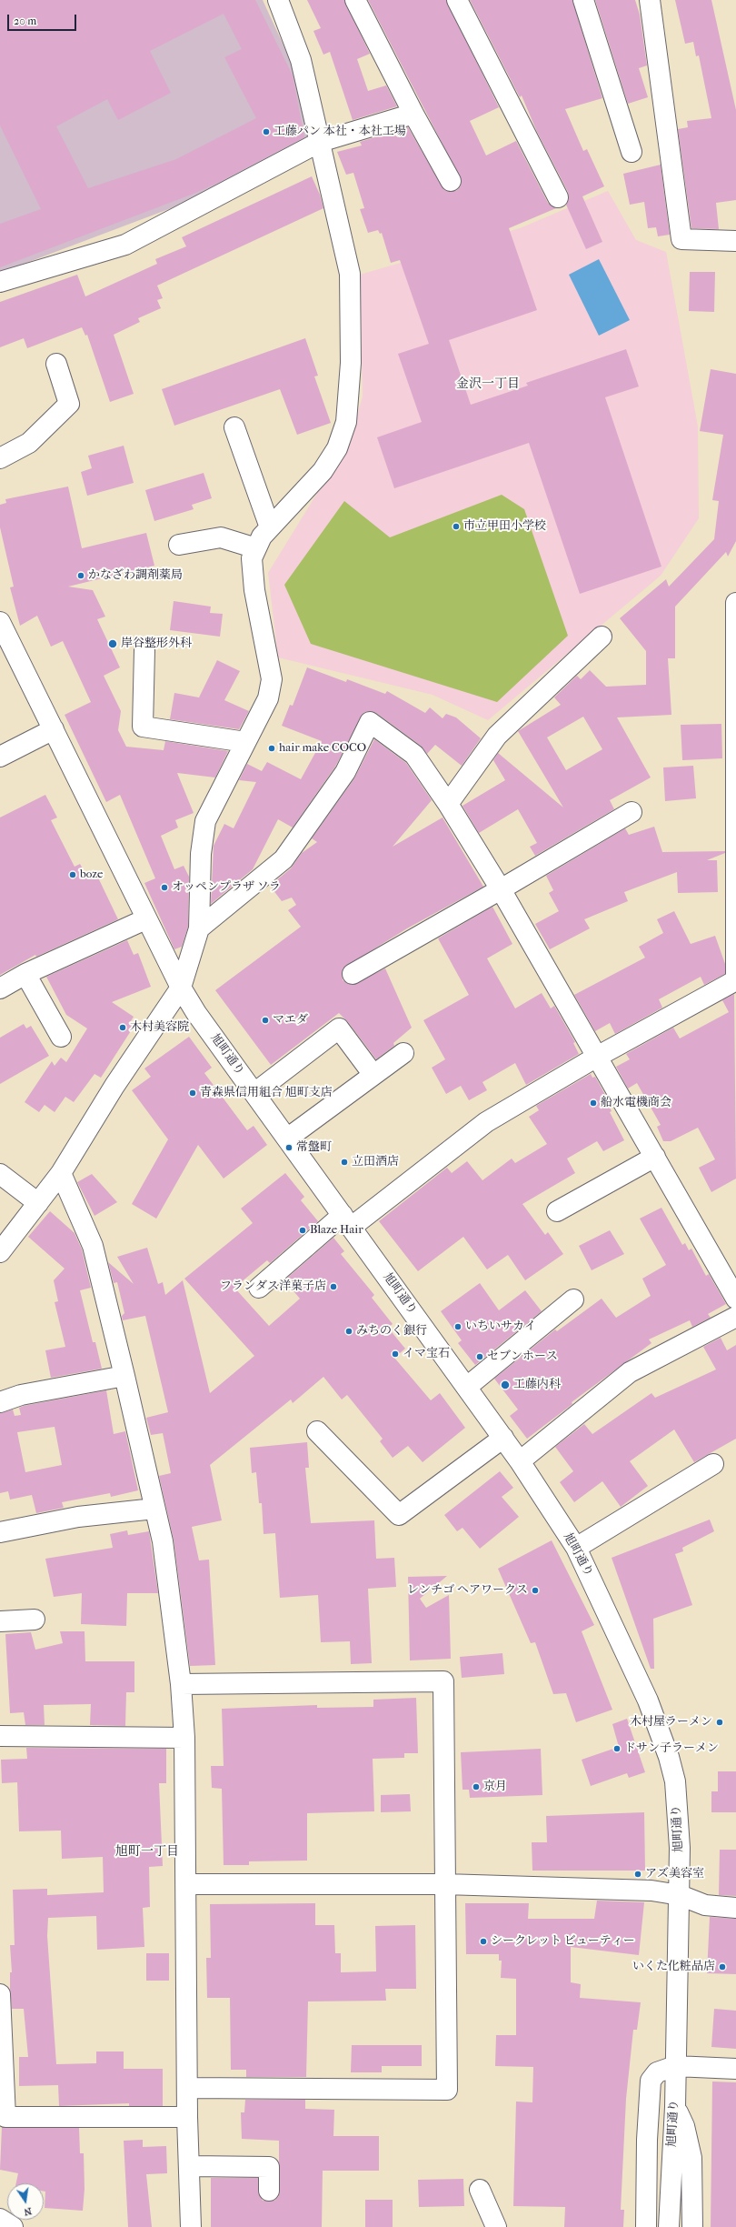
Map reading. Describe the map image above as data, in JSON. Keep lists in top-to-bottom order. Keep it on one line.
{"streets":{"street":["旭町通り"]},"districts":["金沢一丁目","旭町一丁目"],"places":["工藤パン 本社・本社工場","市立甲田小学校","かなざわ調剤薬局","岸谷整形外科","hair make COCO","boze","オッペンプラザ ソラ","マエダ","木村美容院","青森県信用組合 旭町支店","船水電機商会","常盤町","立田酒店","Blaze Hair","フランダス洋菓子店","いちいサカイ","みちのく銀行","イマ宝石","セブンホース","工藤内科","レンチゴ ヘアワークス","木村屋ラーメン","ドサン子ラーメン","京月","アズ美容室","シークレット ビューティー","いくた化粧品店"],"scale_bar":"20 m","north":"bottom"}
